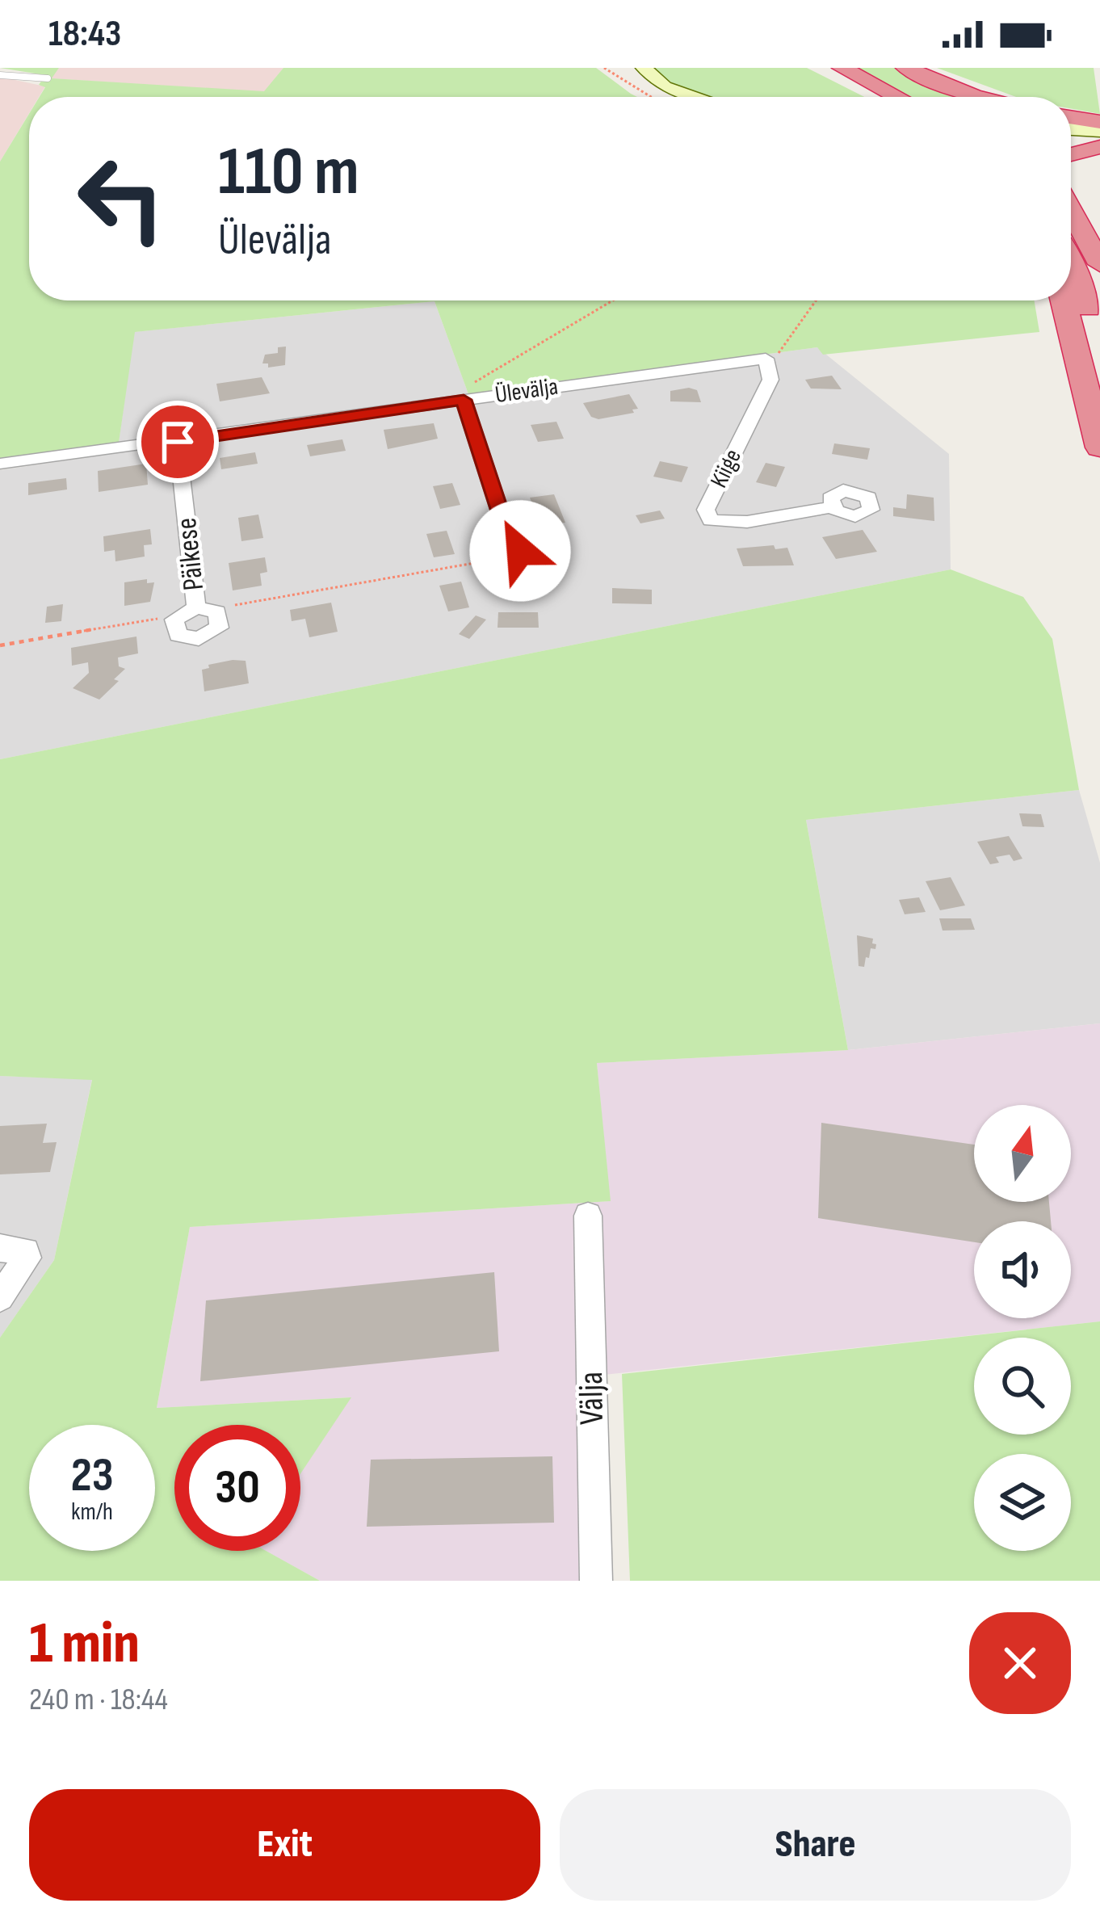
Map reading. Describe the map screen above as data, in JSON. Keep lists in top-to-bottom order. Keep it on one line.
{"streets":{"street":["Ülevälja","Kiige","Päikese","Välja"]},"crossings":[["Ülevälja","Kiige"],["Ülevälja","Päikese"]],"north":"top","page":{"status":"18:43","turn":["110 m","Ülevälja"],"speed":"23 km/h","limit":"30","heading":["1 min","240 m · 18:44"],"buttons":["Exit","Share"]}}
